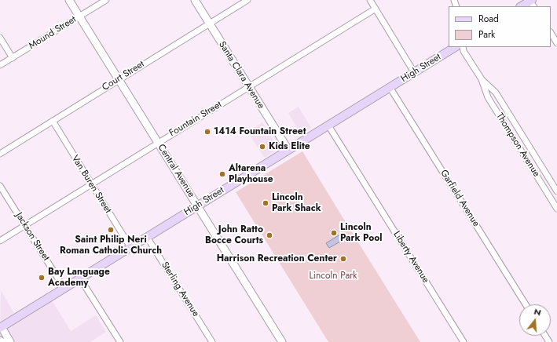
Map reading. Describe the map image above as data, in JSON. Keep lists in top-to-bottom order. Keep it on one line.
{"streets":{"main road":["High Street"],"street":["Mound Street","Santa Clara Avenue","Court Street","Fountain Street","Thompson Avenue","Central Avenue","Van Buren Street","Garfield Avenue","Jackson Street","Liberty Avenue","Sterling Avenue"]},"crossings":[["Mound Street","Central Avenue"],["High Street","Santa Clara Avenue"],["High Street","Central Avenue"],["High Street","Van Buren Street"],["High Street","Garfield Avenue"],["High Street","Jackson Street"],["High Street","Liberty Avenue"],["High Street","Sterling Avenue"],["Santa Clara Avenue","Court Street"],["Santa Clara Avenue","Fountain Street"],["Court Street","Central Avenue"],["Court Street","Van Buren Street"],["Fountain Street","Central Avenue"],["Fountain Street","Van Buren Street"],["Fountain Street","Jackson Street"]],"parks":["Lincoln Park"],"places":["1414 Fountain Street","Kids Elite","Altarena Playhouse","Lincoln Park Shack","Saint Philip Neri Roman Catholic Church","Lincoln Park Pool","John Ratto Bocce Courts","Harrison Recreation Center","Bay Language Academy"],"legend":["Road","Park"],"north":"top"}
